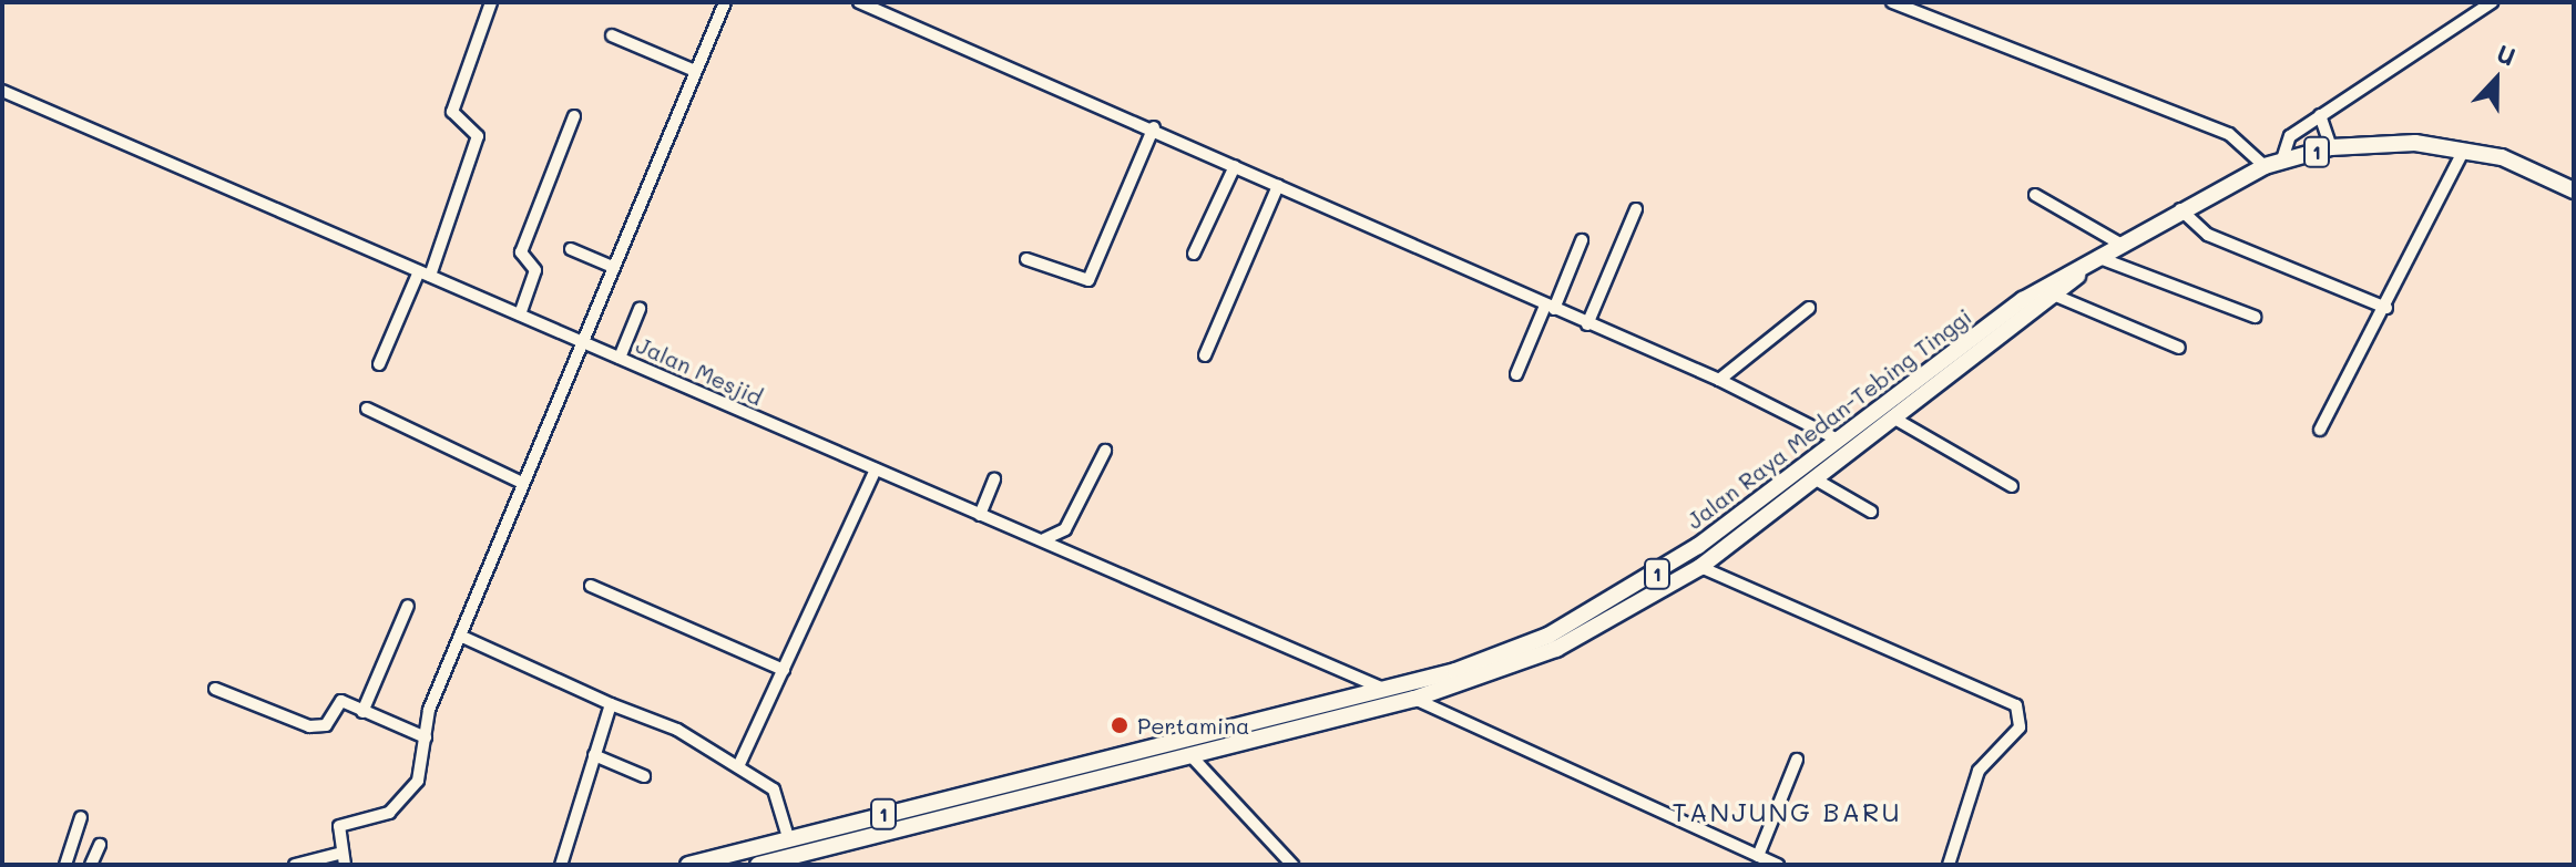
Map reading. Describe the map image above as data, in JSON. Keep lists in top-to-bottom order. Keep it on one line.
{"streets":{"highway":["1","Jalan Raya Medan-Tebing Tinggi"],"street":["Jalan Mesjid"]},"crossings":[["Jalan Mesjid","Jalan Raya Medan-Tebing Tinggi"]],"districts":["TANJUNG BARU"],"places":["Pertamina"],"north":"top"}
